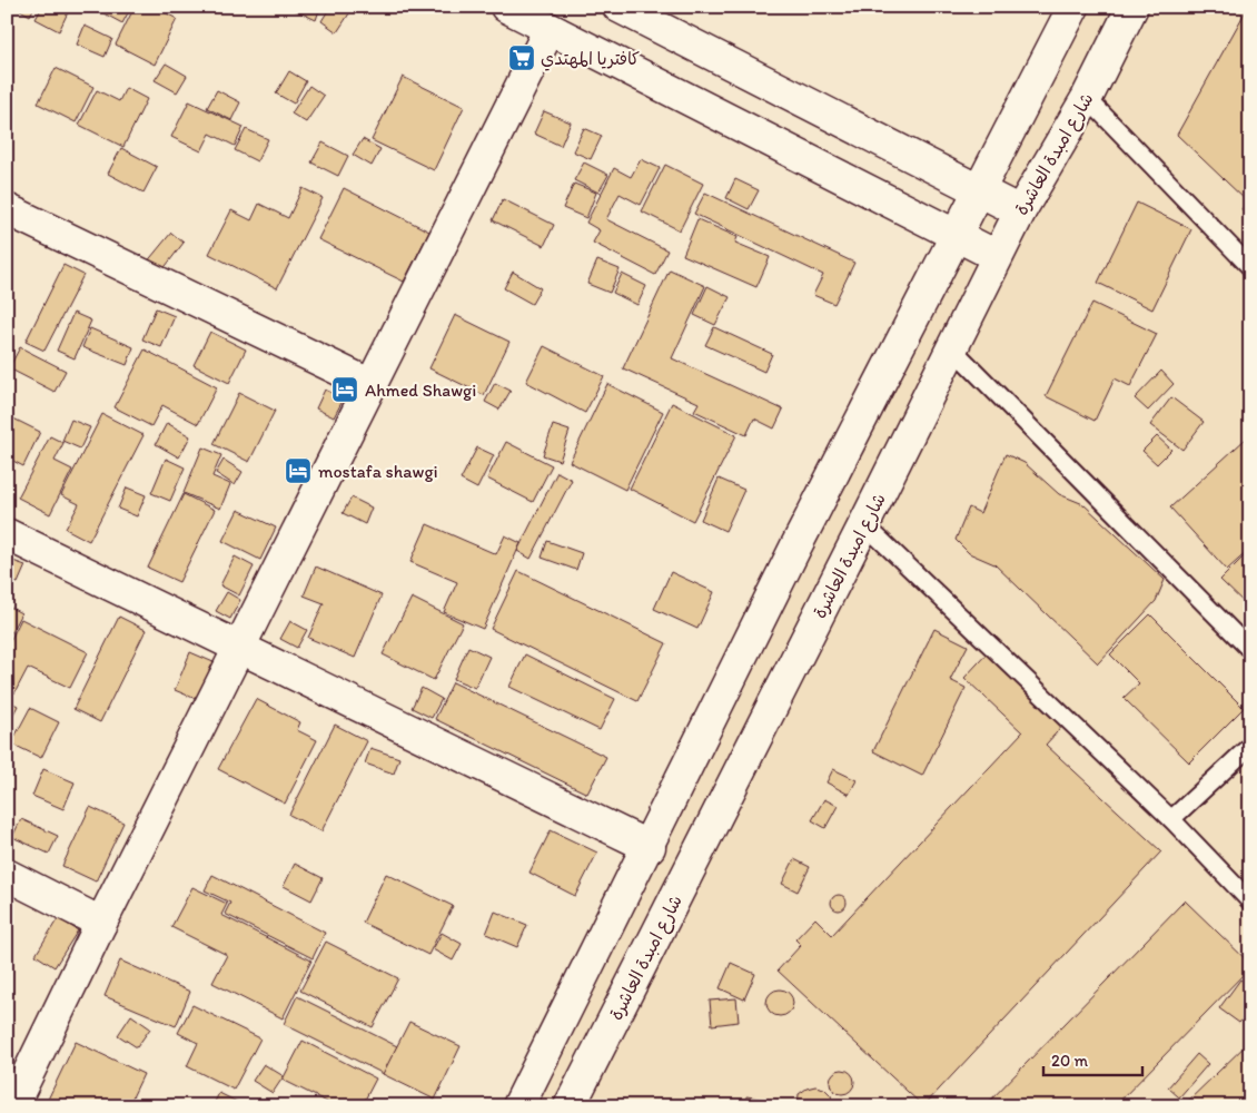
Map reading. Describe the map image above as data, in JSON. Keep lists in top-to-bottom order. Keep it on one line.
{"streets":{"main road":["شارع امبدة العاشرة"]},"places":{"supermarket":["كافتريا المهتدي"],"hotel":["Ahmed Shawgi","mostafa shawgi"]},"scale_bar":"20 m"}
